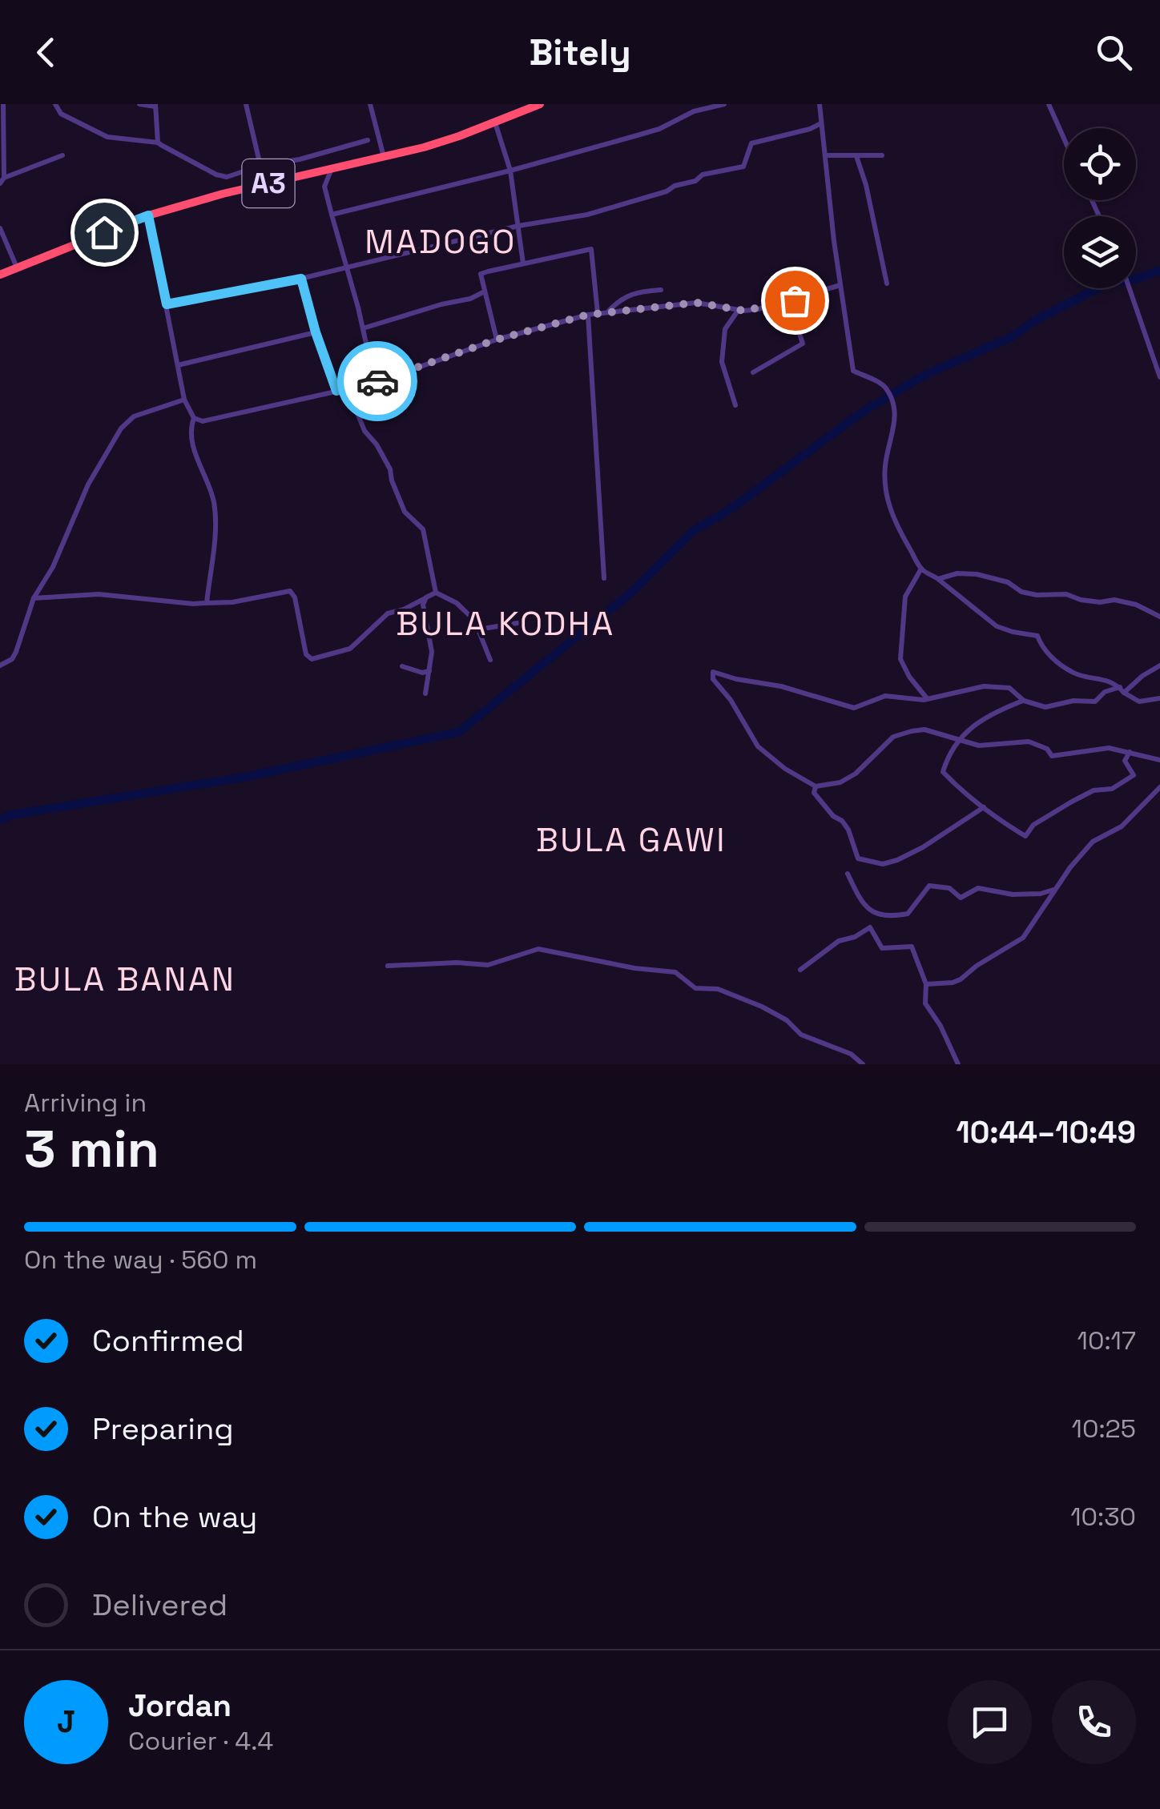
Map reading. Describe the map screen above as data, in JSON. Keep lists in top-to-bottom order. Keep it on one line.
{"streets":{"highway":["A3"]},"districts":["MADOGO","BULA KODHA","BULA GAWI","BULA BANAN"],"page":{"header":"Bitely","heading":["3 min","Arriving in","10:44–10:49"],"panel":["Jordan","Courier · 4.4"],"bar":"On the way · 560 m","list":[["Confirmed","10:17"],["Preparing","10:25"],["On the way","10:30"],"Delivered"],"round":"J"}}
